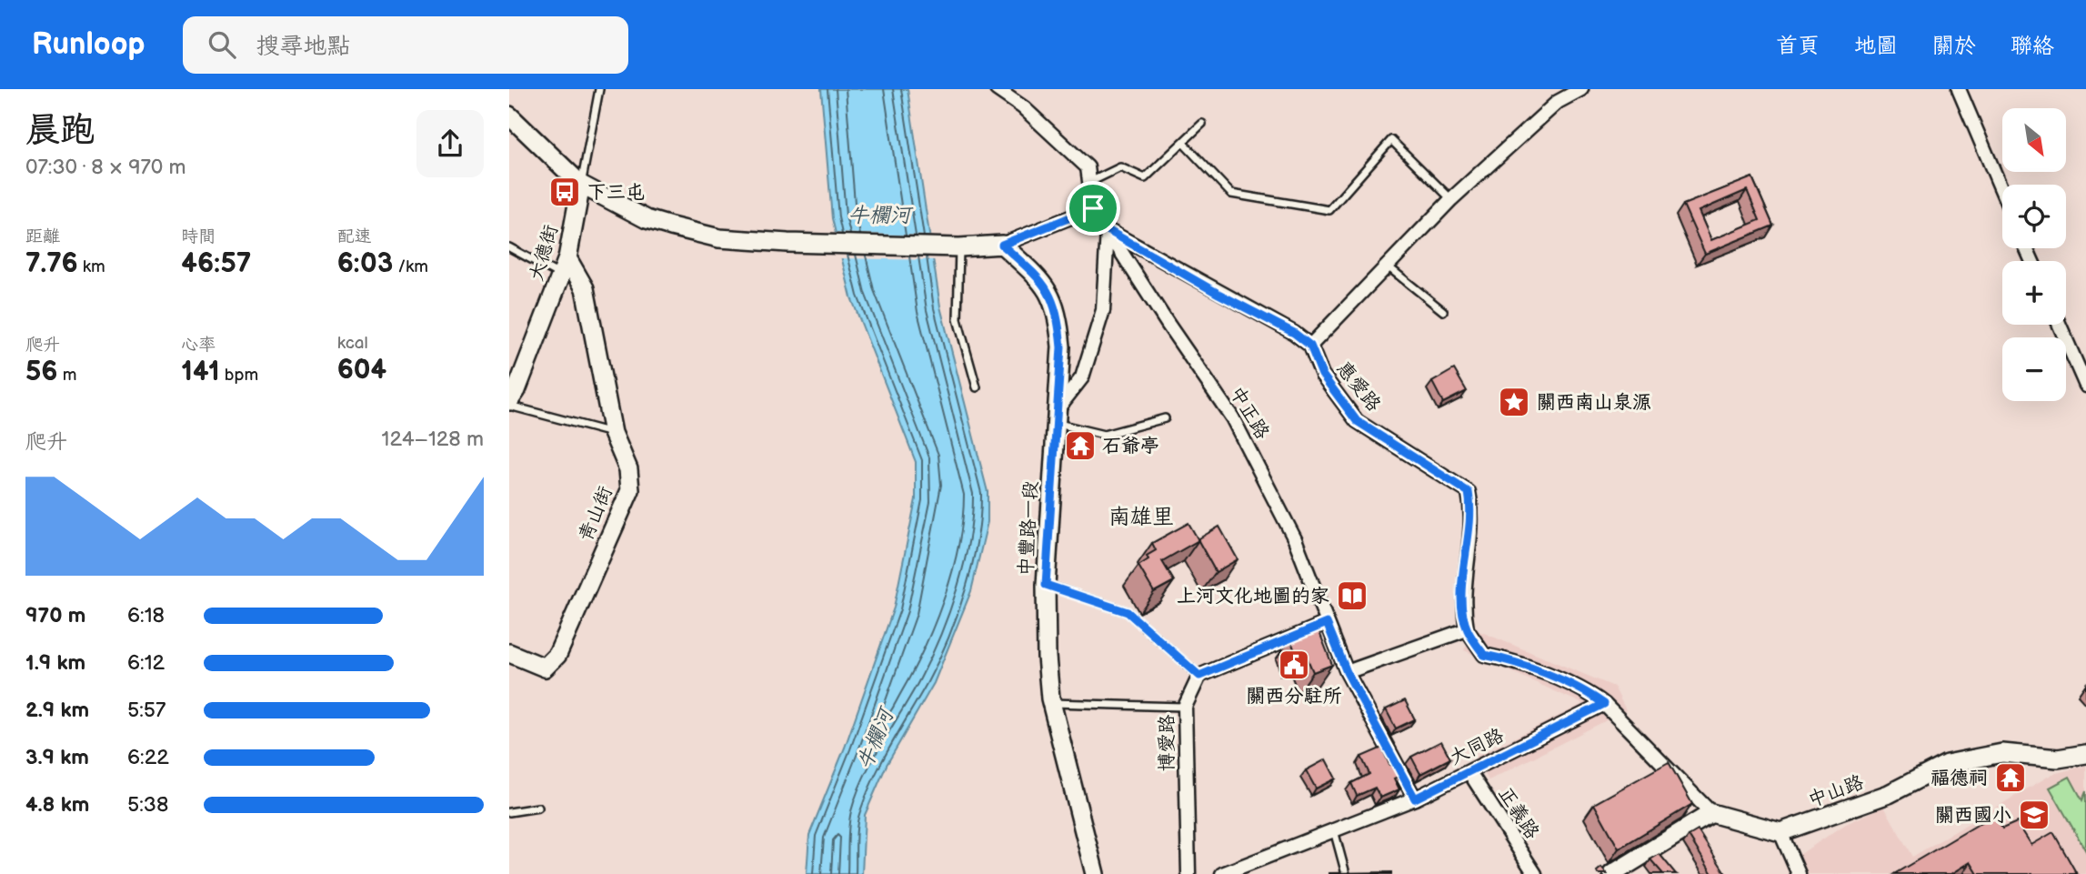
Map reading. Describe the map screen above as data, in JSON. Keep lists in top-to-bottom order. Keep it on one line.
{"streets":{"street":["大德街","惠愛路","中正路","青山街","中豐路一段","博愛路","大同路","中山路","正義路"]},"crossings":[["大德街","青山街"],["惠愛路","大同路"],["中正路","大同路"],["大同路","正義路"]],"districts":["南雄里"],"water":["牛欄河"],"places":{"bus stop":["下三屯"],"place":["關西南山泉源"],"temple":["石爺亭","福德祠"],"library":["上河文化地圖的家"],"public building":["關西分駐所"],"school or university":["關西國小"]},"north":"bottom right","page":{"header":"Runloop","search":"搜尋地點","nav":["首頁","地圖","關於","聯絡"],"heading":["晨跑","07:30 · 8 × 970 m"],"map_buttons":["+","−"],"stats":[["距離","7.76 km"],["時間","46:57"],["配速","6:03 /km"],["爬升","56 m"],["心率","141 bpm"],["kcal","604"]],"chart":["爬升","124–128 m"],"list":[{"name":"970 m","note":"6:18"},{"name":"1.9 km","note":"6:12"},{"name":"2.9 km","note":"5:57"},{"name":"3.9 km","note":"6:22"},{"name":"4.8 km","note":"5:38"}]}}
